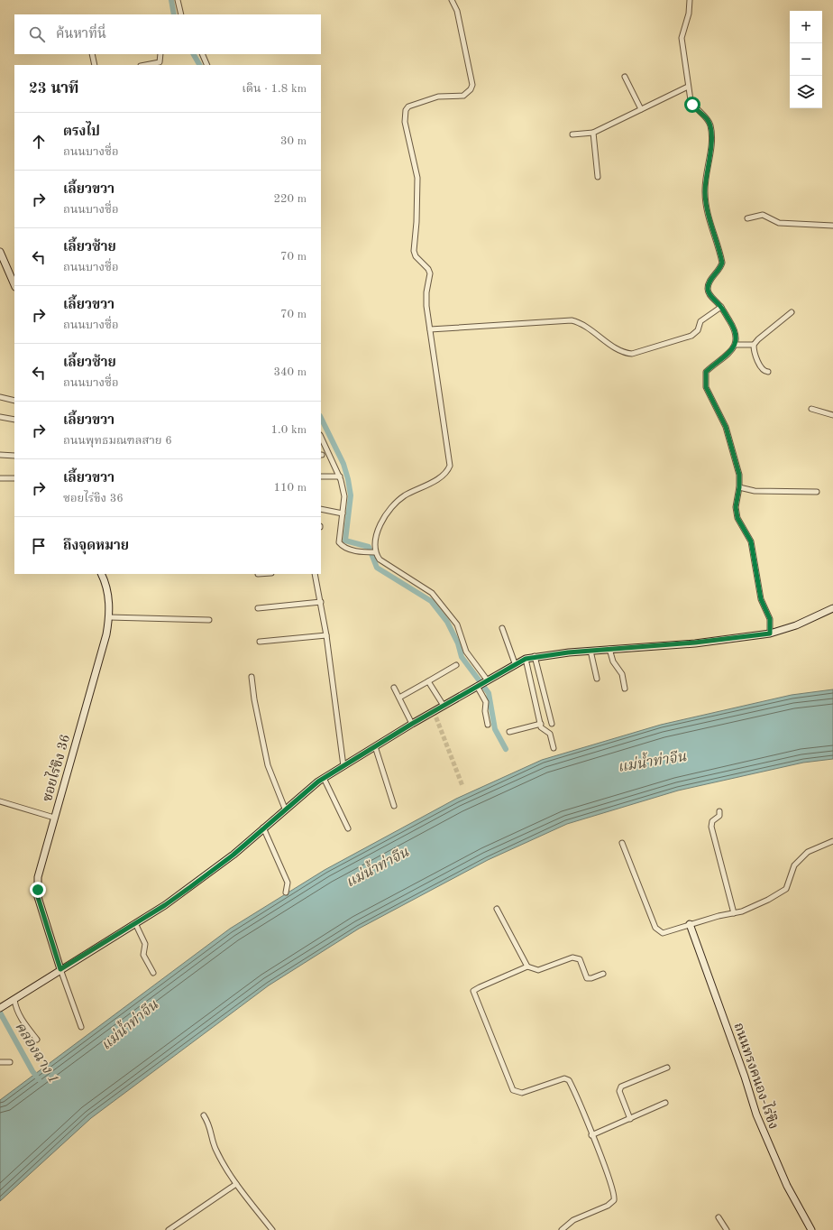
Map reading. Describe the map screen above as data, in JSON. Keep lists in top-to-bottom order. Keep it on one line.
{"streets":{"main road":["ซอยไร่ขิง 36","ถนนทรงคนอง-ไร่ขิง"]},"water":["แม่น้ำท่าจีน","คลองฉาง 1"],"page":{"map_buttons":["+","−"],"search":"ค้นหาที่นี่","heading":["23 นาที","เดิน · 1.8 km"],"list":[["ตรงไป","ถนนบางซื่อ","30 m"],["เลี้ยวขวา","ถนนบางซื่อ","220 m"],["เลี้ยวซ้าย","ถนนบางซื่อ","70 m"],["เลี้ยวขวา","ถนนบางซื่อ","70 m"],["เลี้ยวซ้าย","ถนนบางซื่อ","340 m"],["เลี้ยวขวา","ถนนพุทธมณฑลสาย 6","1.0 km"],["เลี้ยวขวา","ซอยไร่ขิง 36","110 m"],"ถึงจุดหมาย"]}}
